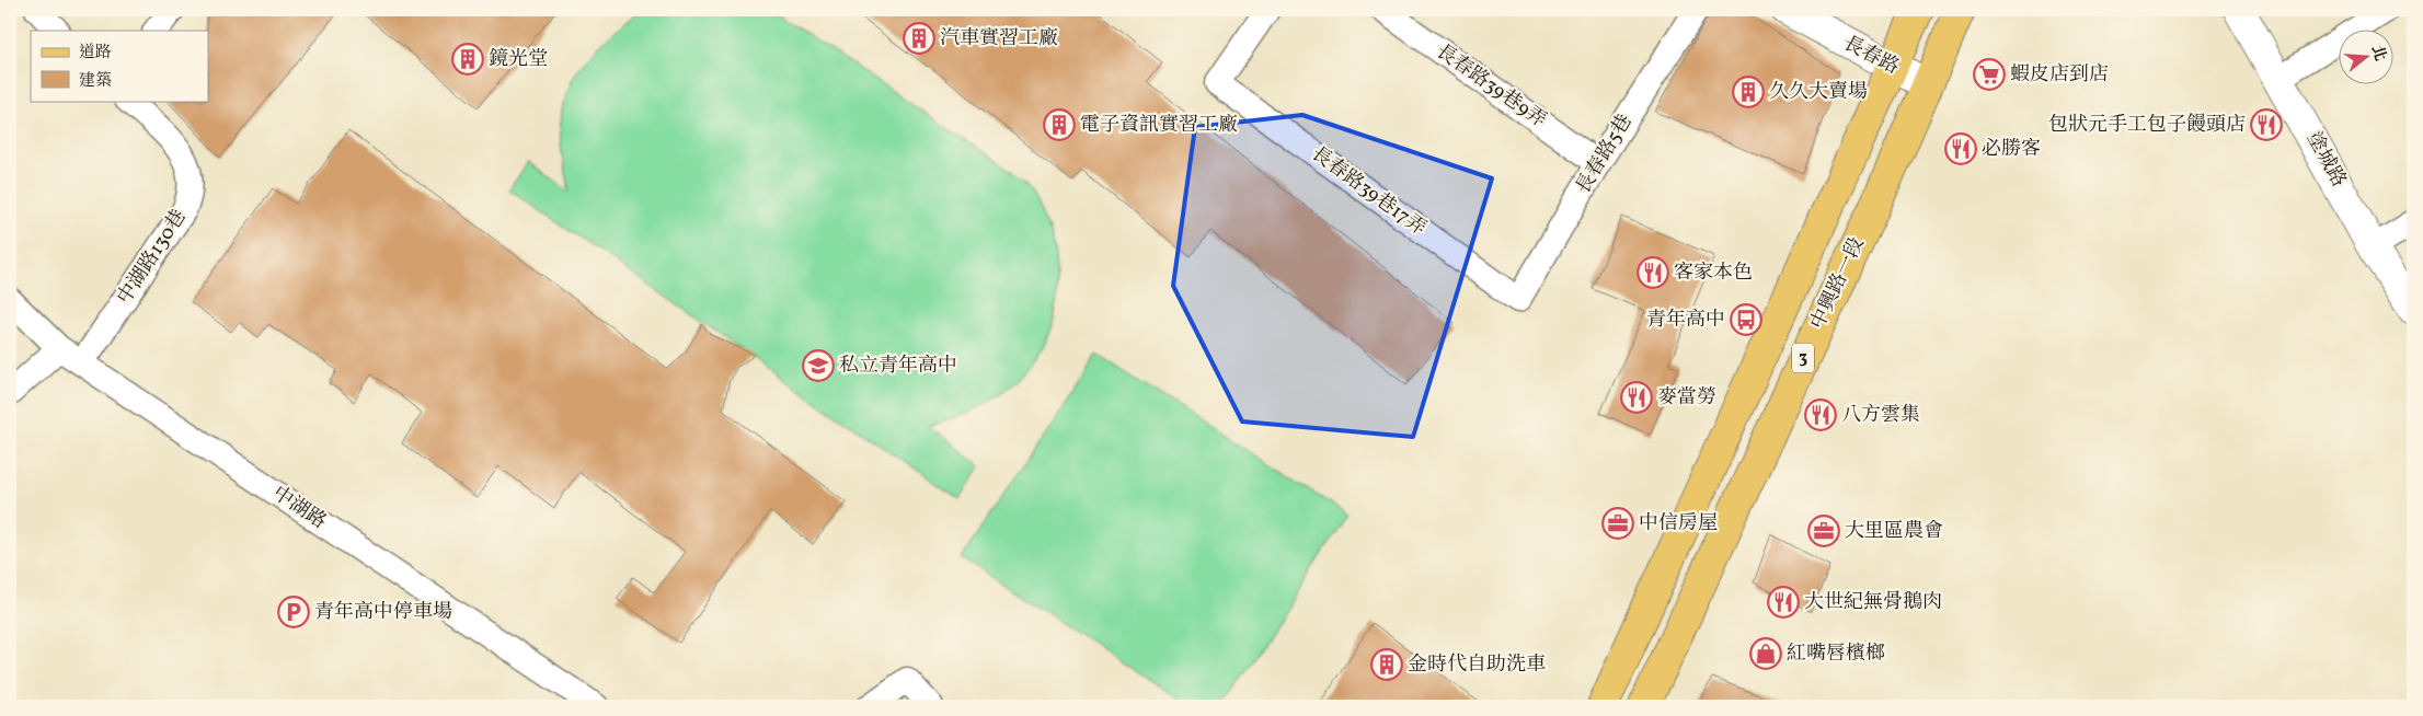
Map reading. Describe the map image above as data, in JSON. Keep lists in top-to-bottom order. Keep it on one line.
{"streets":{"main road":["中興路一段","3"],"street":["長春路","長春路39巷9弄","長春路5巷","塗城路","長春路39巷17弄","中湖路130巷","中湖路"]},"crossings":[["長春路","中興路一段"],["長春路39巷9弄","長春路5巷"],["長春路5巷","長春路39巷17弄"],["中湖路130巷","中湖路"]],"places":{"building":["汽車實習工廠","鏡光堂","久久大賣場","電子資訊實習工廠","金時代自助洗車"],"supermarket":["蝦皮店到店"],"restaurant":["包狀元手工包子饅頭店","必勝客","客家本色","麥當勞","八方雲集","大世紀無骨鵝肉"],"bus stop":["青年高中"],"school or university":["私立青年高中"],"office":["中信房屋","大里區農會"],"parking":["青年高中停車場"],"shop":["紅嘴唇檳榔"]},"legend":["道路","建築"],"north":"right"}
